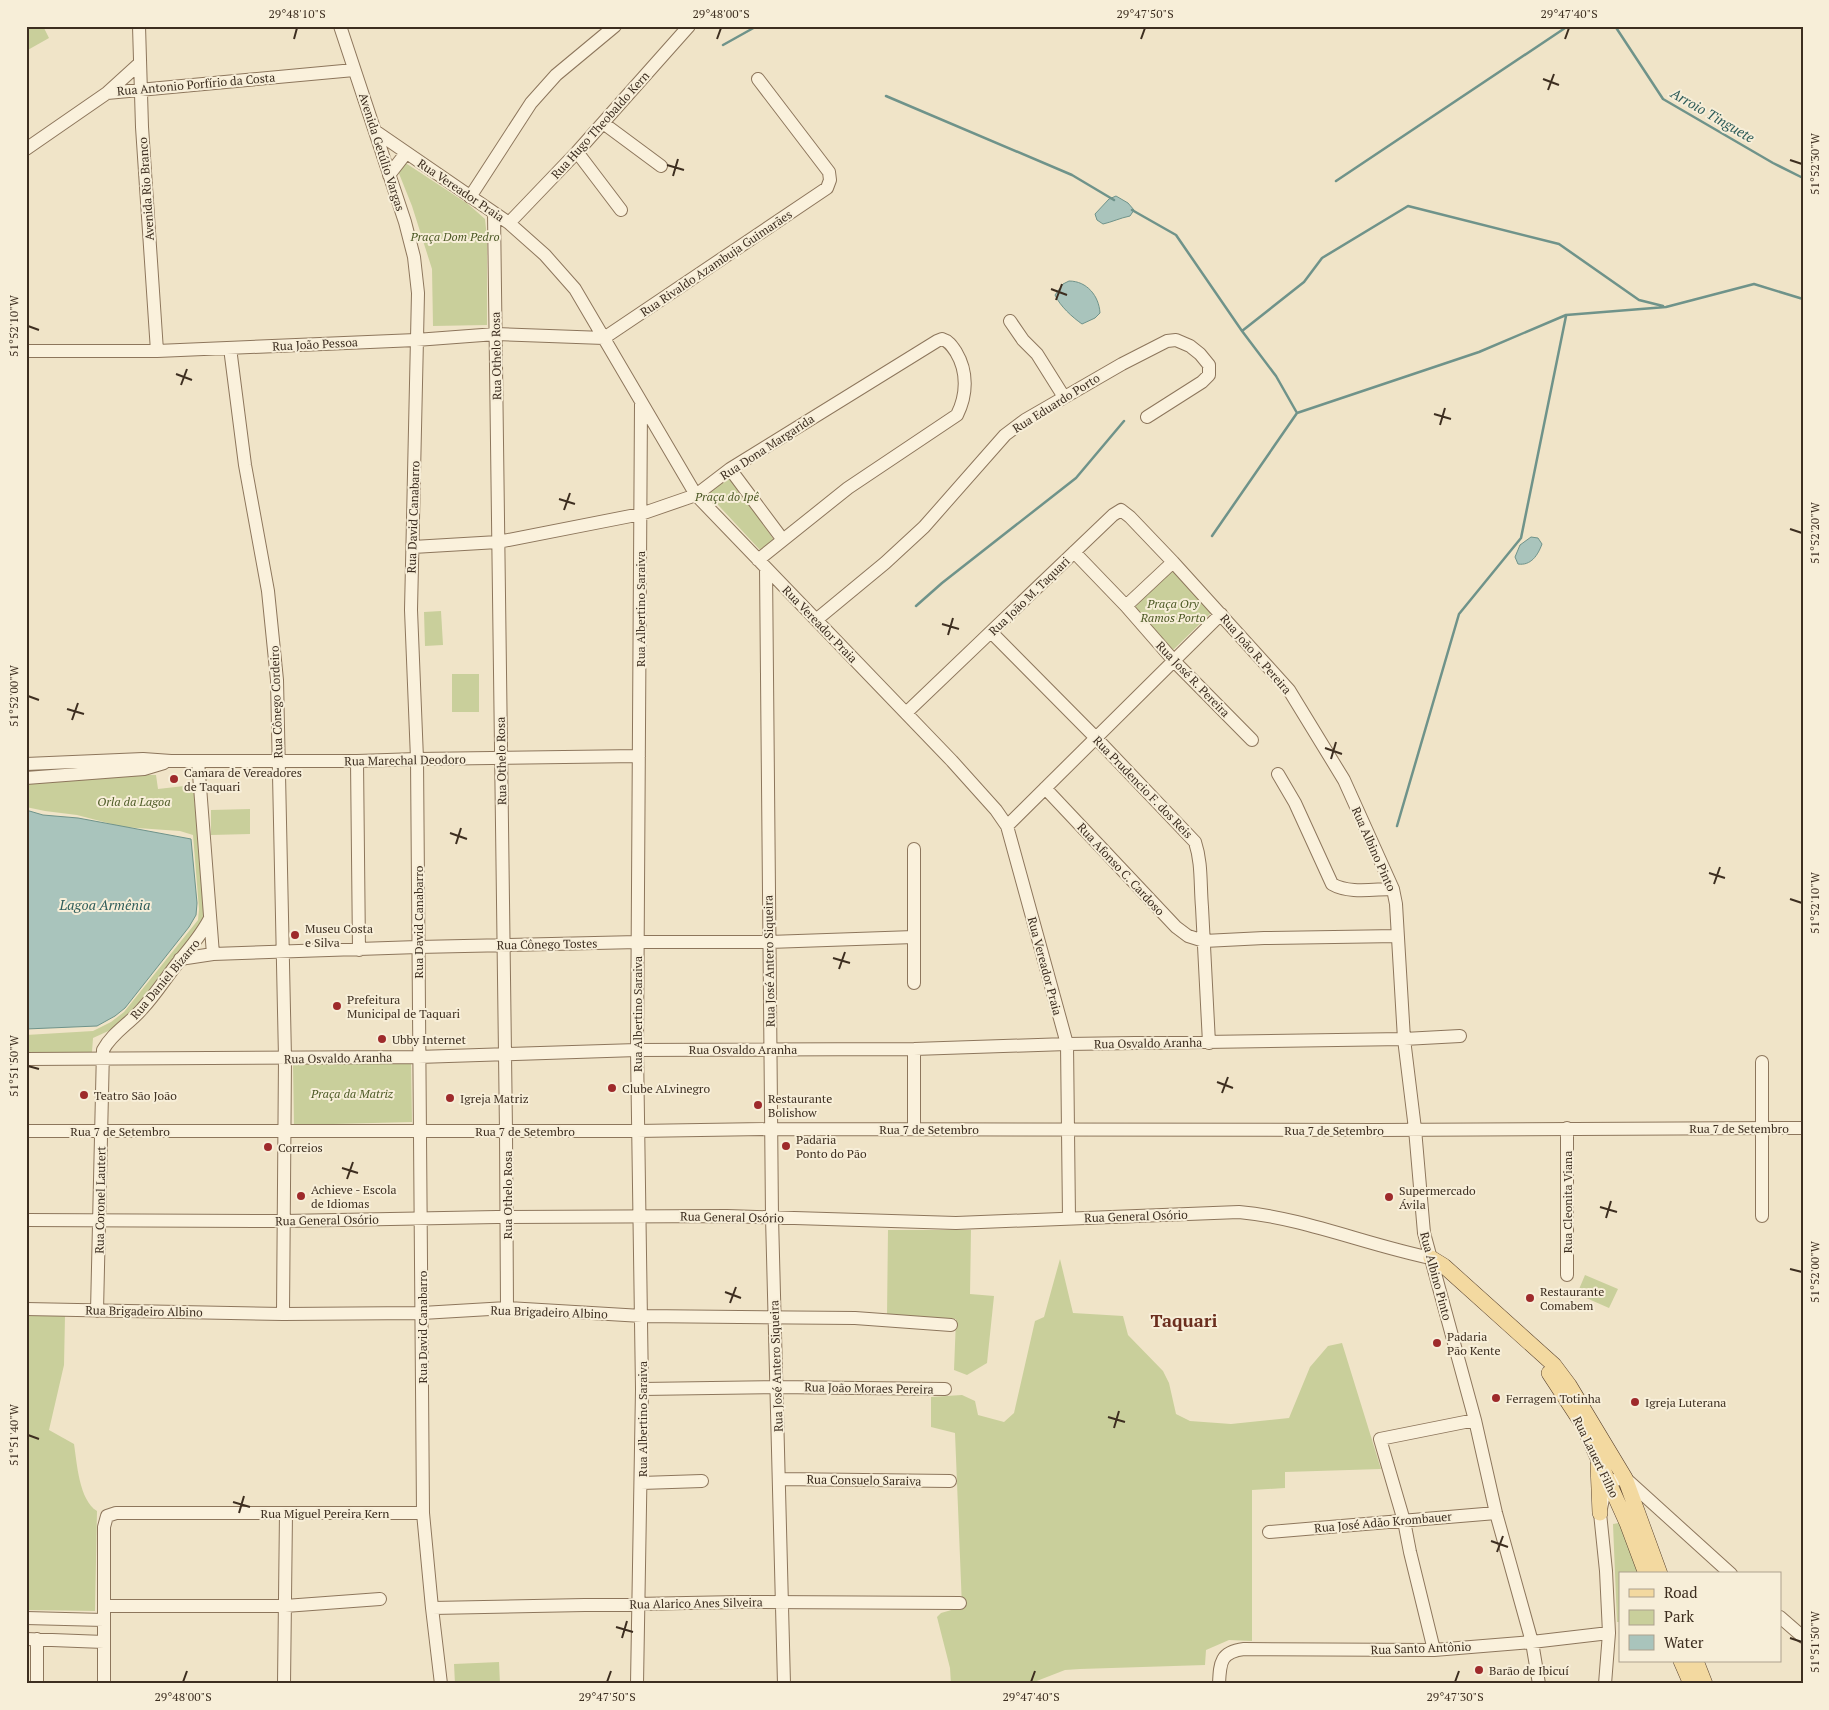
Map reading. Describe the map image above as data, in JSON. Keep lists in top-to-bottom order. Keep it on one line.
{"streets":{"main road":["Rua Lauert Filho"],"street":["Rua Antonio Porfírio da Costa","Rua Hugo Theobaldo Kern","Avenida Getúlio Vargas","Avenida Rio Branco","Rua Vereador Praia","Rua Rivaldo Azambuja Guimarães","Rua João Pessoa","Rua Othelo Rosa","Rua Eduardo Porto","Rua Dona Margarida","Rua David Canabarro","Rua João M. Taquari","Rua Albertino Saraiva","Rua João R. Pereira","Rua José R. Pereira","Rua Cônego Cordeiro","Rua Marechal Deodoro","Rua Prudencio F. dos Reis","Rua Albino Pinto","Rua Afonso C. Cardoso","Rua Cônego Tostes","Rua José Antero Siqueira","Rua Daniel Bizarro","Rua Osvaldo Aranha","Rua 7 de Setembro","Rua Coronel Lautert","Rua Cleonita Viana","Rua General Osório","Rua Brigadeiro Albino","Rua João Moraes Pereira","Rua Consuelo Saraiva","Rua Miguel Pereira Kern","Rua José Adão Krombauer","Rua Alarico Anes Silveira","Rua Santo Antônio"]},"crossings":[["Rua Antonio Porfírio da Costa","Avenida Getúlio Vargas"],["Rua Antonio Porfírio da Costa","Avenida Rio Branco"],["Rua Hugo Theobaldo Kern","Rua Vereador Praia"],["Avenida Getúlio Vargas","Rua Vereador Praia"],["Avenida Getúlio Vargas","Rua João Pessoa"],["Avenida Getúlio Vargas","Rua David Canabarro"],["Avenida Rio Branco","Rua João Pessoa"],["Rua Vereador Praia","Rua Rivaldo Azambuja Guimarães"],["Rua Vereador Praia","Rua João Pessoa"],["Rua Vereador Praia","Rua Othelo Rosa"],["Rua Vereador Praia","Rua Eduardo Porto"],["Rua Vereador Praia","Rua Dona Margarida"],["Rua Vereador Praia","Rua João M. Taquari"],["Rua Vereador Praia","Rua Albertino Saraiva"],["Rua Vereador Praia","Rua José Antero Siqueira"],["Rua Vereador Praia","Rua Osvaldo Aranha"],["Rua Vereador Praia","Rua 7 de Setembro"],["Rua Vereador Praia","Rua General Osório"],["Rua Rivaldo Azambuja Guimarães","Rua João Pessoa"],["Rua João Pessoa","Rua Othelo Rosa"],["Rua João Pessoa","Rua David Canabarro"],["Rua João Pessoa","Rua Cônego Cordeiro"],["Rua Othelo Rosa","Rua Dona Margarida"],["Rua Othelo Rosa","Rua Marechal Deodoro"],["Rua Othelo Rosa","Rua Cônego Tostes"],["Rua Othelo Rosa","Rua Osvaldo Aranha"],["Rua Othelo Rosa","Rua 7 de Setembro"],["Rua Othelo Rosa","Rua General Osório"],["Rua Othelo Rosa","Rua Brigadeiro Albino"],["Rua Dona Margarida","Rua David Canabarro"],["Rua Dona Margarida","Rua Albertino Saraiva"],["Rua David Canabarro","Rua Marechal Deodoro"],["Rua David Canabarro","Rua Cônego Tostes"],["Rua David Canabarro","Rua Osvaldo Aranha"],["Rua David Canabarro","Rua 7 de Setembro"],["Rua David Canabarro","Rua General Osório"],["Rua David Canabarro","Rua Brigadeiro Albino"],["Rua David Canabarro","Rua Miguel Pereira Kern"],["Rua David Canabarro","Rua Alarico Anes Silveira"],["Rua João M. Taquari","Rua João R. Pereira"],["Rua João M. Taquari","Rua José R. Pereira"],["Rua João M. Taquari","Rua Prudencio F. dos Reis"],["Rua Albertino Saraiva","Rua Marechal Deodoro"],["Rua Albertino Saraiva","Rua Cônego Tostes"],["Rua Albertino Saraiva","Rua Osvaldo Aranha"],["Rua Albertino Saraiva","Rua 7 de Setembro"],["Rua Albertino Saraiva","Rua General Osório"],["Rua Albertino Saraiva","Rua Brigadeiro Albino"],["Rua Albertino Saraiva","Rua João Moraes Pereira"],["Rua Albertino Saraiva","Rua Alarico Anes Silveira"],["Rua João R. Pereira","Rua Albino Pinto"],["Rua Cônego Cordeiro","Rua Marechal Deodoro"],["Rua Cônego Cordeiro","Rua Cônego Tostes"],["Rua Cônego Cordeiro","Rua Osvaldo Aranha"],["Rua Cônego Cordeiro","Rua 7 de Setembro"],["Rua Cônego Cordeiro","Rua General Osório"],["Rua Cônego Cordeiro","Rua Brigadeiro Albino"],["Rua Marechal Deodoro","Rua Daniel Bizarro"],["Rua Prudencio F. dos Reis","Rua Afonso C. Cardoso"],["Rua Prudencio F. dos Reis","Rua Osvaldo Aranha"],["Rua Albino Pinto","Rua Osvaldo Aranha"],["Rua Albino Pinto","Rua 7 de Setembro"],["Rua Albino Pinto","Rua General Osório"],["Rua Albino Pinto","Rua Lauert Filho"],["Rua Albino Pinto","Rua José Adão Krombauer"],["Rua Albino Pinto","Rua Santo Antônio"],["Rua Cônego Tostes","Rua José Antero Siqueira"],["Rua Cônego Tostes","Rua Daniel Bizarro"],["Rua José Antero Siqueira","Rua Osvaldo Aranha"],["Rua José Antero Siqueira","Rua 7 de Setembro"],["Rua José Antero Siqueira","Rua General Osório"],["Rua José Antero Siqueira","Rua Brigadeiro Albino"],["Rua José Antero Siqueira","Rua João Moraes Pereira"],["Rua José Antero Siqueira","Rua Consuelo Saraiva"],["Rua José Antero Siqueira","Rua Alarico Anes Silveira"],["Rua Daniel Bizarro","Rua Osvaldo Aranha"],["Rua Daniel Bizarro","Rua Coronel Lautert"],["Rua Osvaldo Aranha","Rua Coronel Lautert"],["Rua 7 de Setembro","Rua Coronel Lautert"],["Rua 7 de Setembro","Rua Cleonita Viana"],["Rua Coronel Lautert","Rua General Osório"],["Rua Coronel Lautert","Rua Brigadeiro Albino"],["Rua General Osório","Rua Lauert Filho"]],"districts":["Taquari"],"water":["Arroio Tinguete","Lagoa Armênia"],"parks":["Praça Dom Pedro","Praça do Ipê","Praça Ory Ramos Porto","Orla da Lagoa","Praça da Matriz"],"places":["Camara de Vereadores de Taquari","Museu Costa e Silva","Prefeitura Municipal de Taquari","Ubby Internet","Clube ALvinegro","Teatro São João","Igreja Matriz","Restaurante Bolishow","Padaria Ponto do Pão","Correios","Achieve - Escola de Idiomas","Supermercado Ávila","Restaurante Comabem","Padaria Pão Kente","Ferragem Totinha","Igreja Luterana","Barão de Ibicuí"],"legend":["Road","Park","Water"],"coordinates":["29°48'10\"S","29°48'00\"S","29°47'50\"S","29°47'40\"S","51°52'30\"W","51°52'10\"W","51°52'20\"W","51°52'00\"W","51°51'50\"W","51°51'40\"W","29°47'30\"S"]}
